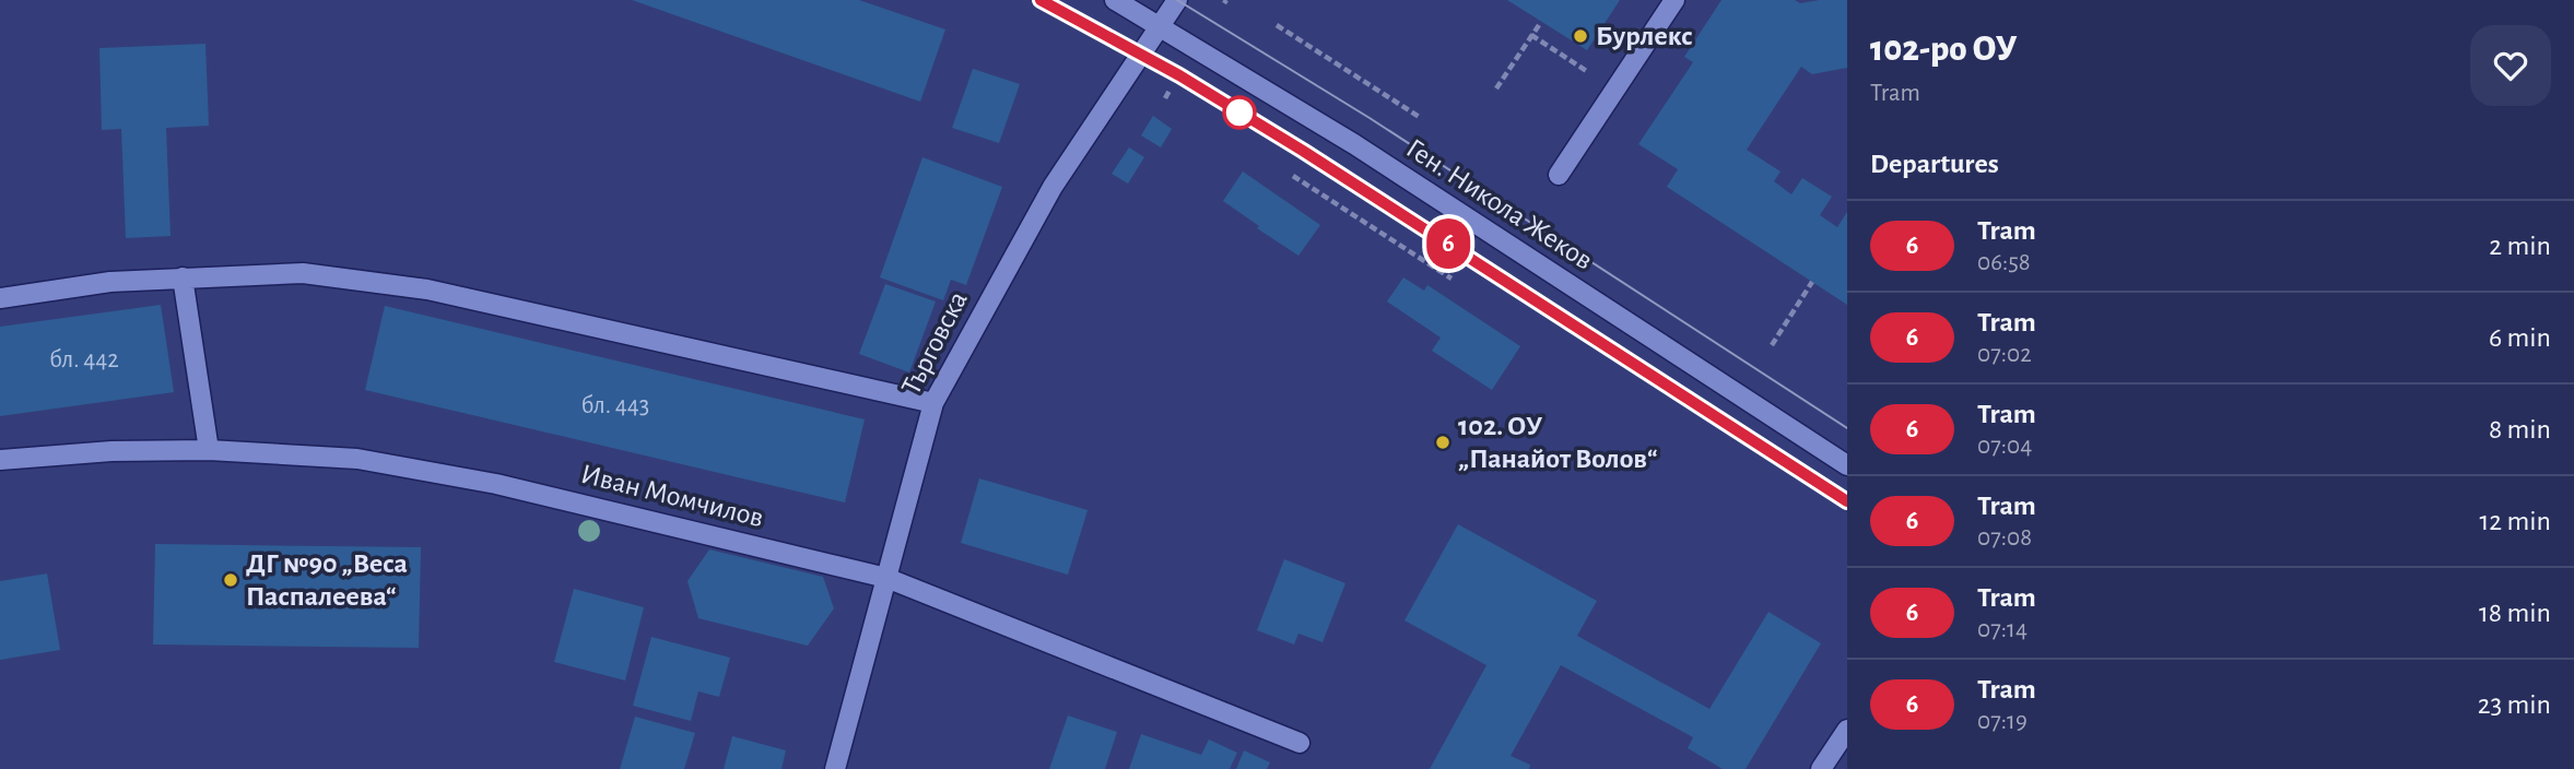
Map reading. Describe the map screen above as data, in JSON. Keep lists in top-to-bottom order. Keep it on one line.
{"streets":{"street":["Ген. Никола Жеков","Търговска","Иван Момчилов"]},"crossings":[["Ген. Никола Жеков","Търговска"],["Търговска","Иван Момчилов"]],"places":["Бурлекс","102. ОУ „Панайот Волов“","ДГ №90 „Веса Паспалеева“"],"lines":["tram line 6"],"house_numbers":["бл. 442","бл. 443"],"page":{"on_map":"6","heading":[["102-ро ОУ","Tram"],"Departures"],"list":[{"mark":"6","name":"Tram","note":"06:58","value":"2 min"},{"mark":"6","name":"Tram","note":"07:02","value":"6 min"},{"mark":"6","name":"Tram","note":"07:04","value":"8 min"},{"mark":"6","name":"Tram","note":"07:08","value":"12 min"},{"mark":"6","name":"Tram","note":"07:14","value":"18 min"},{"mark":"6","name":"Tram","note":"07:19","value":"23 min"}]}}
